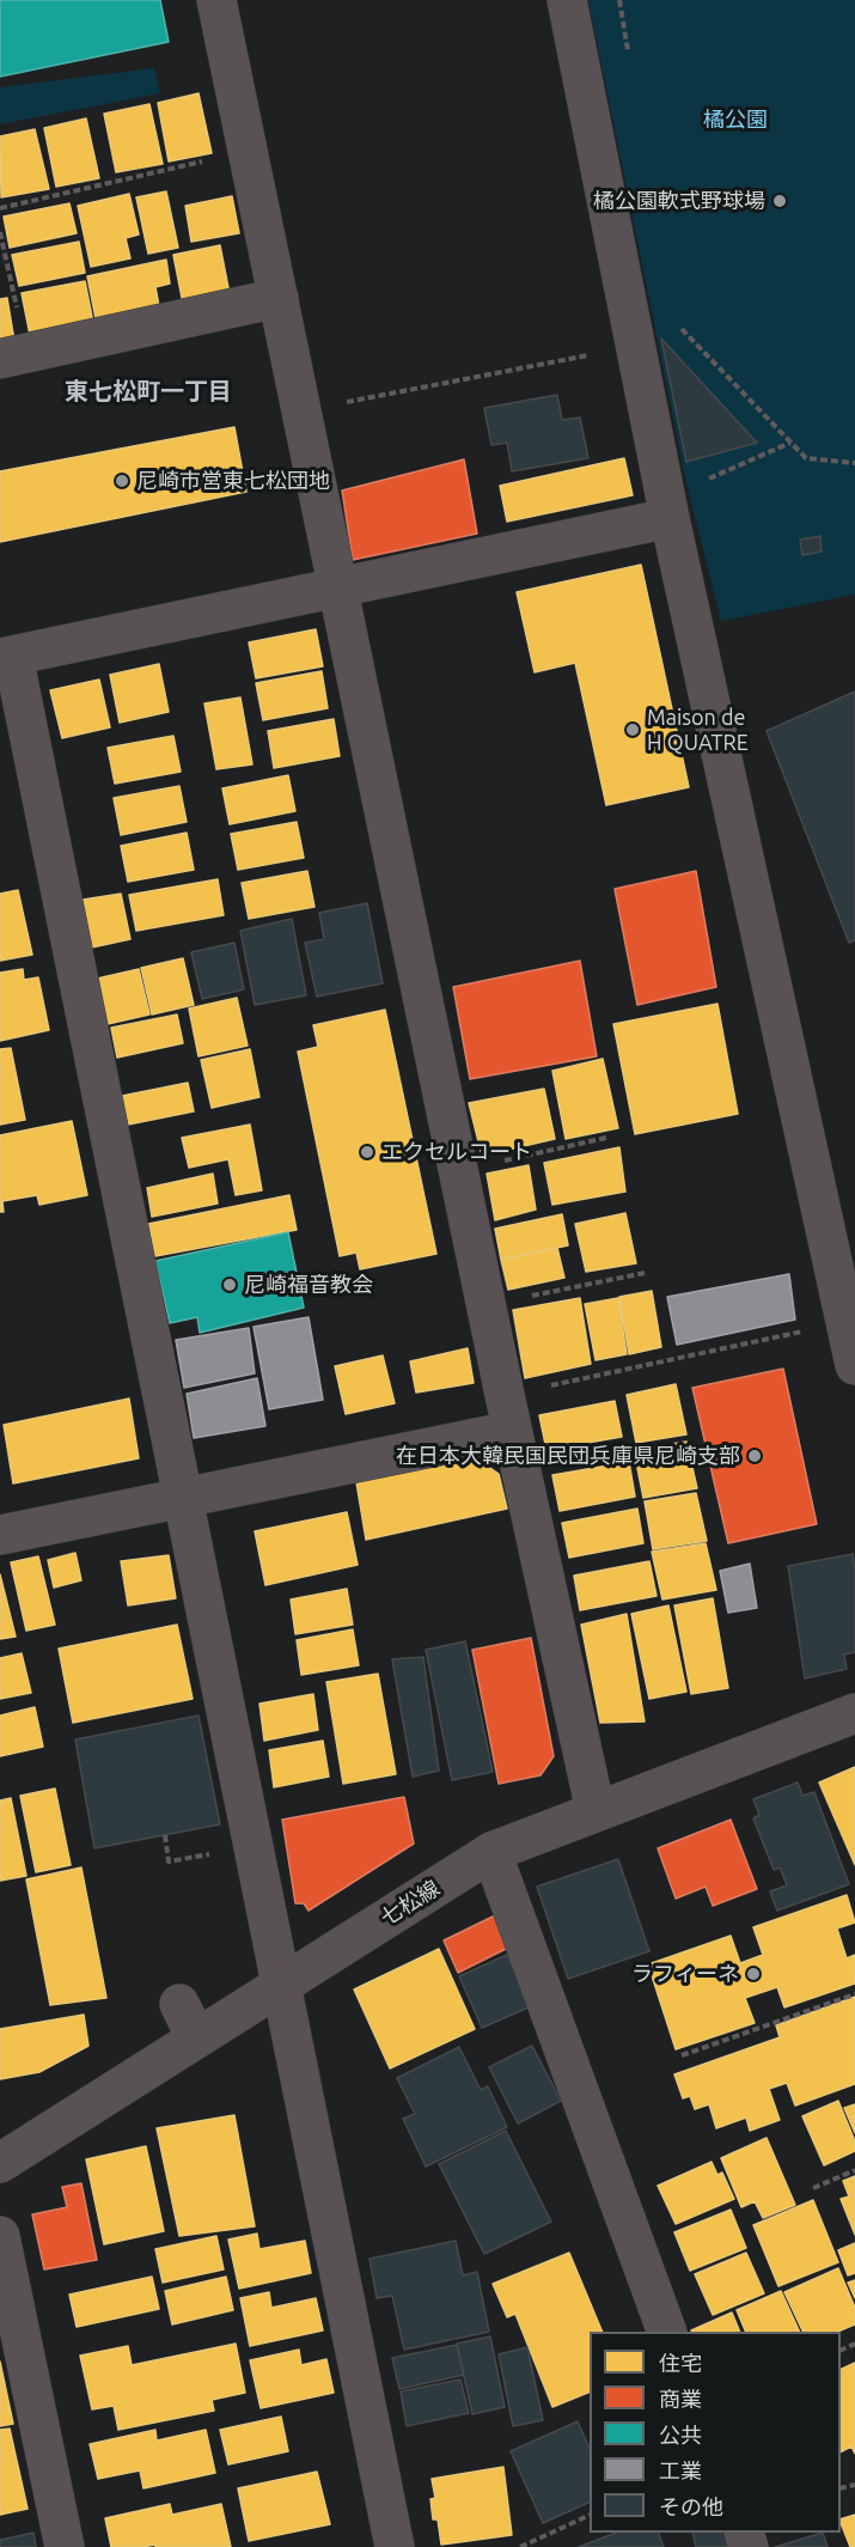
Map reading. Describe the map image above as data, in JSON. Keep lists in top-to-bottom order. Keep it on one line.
{"streets":{"street":["七松線"]},"districts":["東七松町一丁目"],"parks":["橘公園"],"places":["橘公園軟式野球場","尼崎市営東七松団地","Maison de H QUATRE","エクセルコート","尼崎福音教会","在日本大韓民国民団兵庫県尼崎支部","ラフィーネ"],"legend":["住宅","商業","公共","工業","その他"]}
